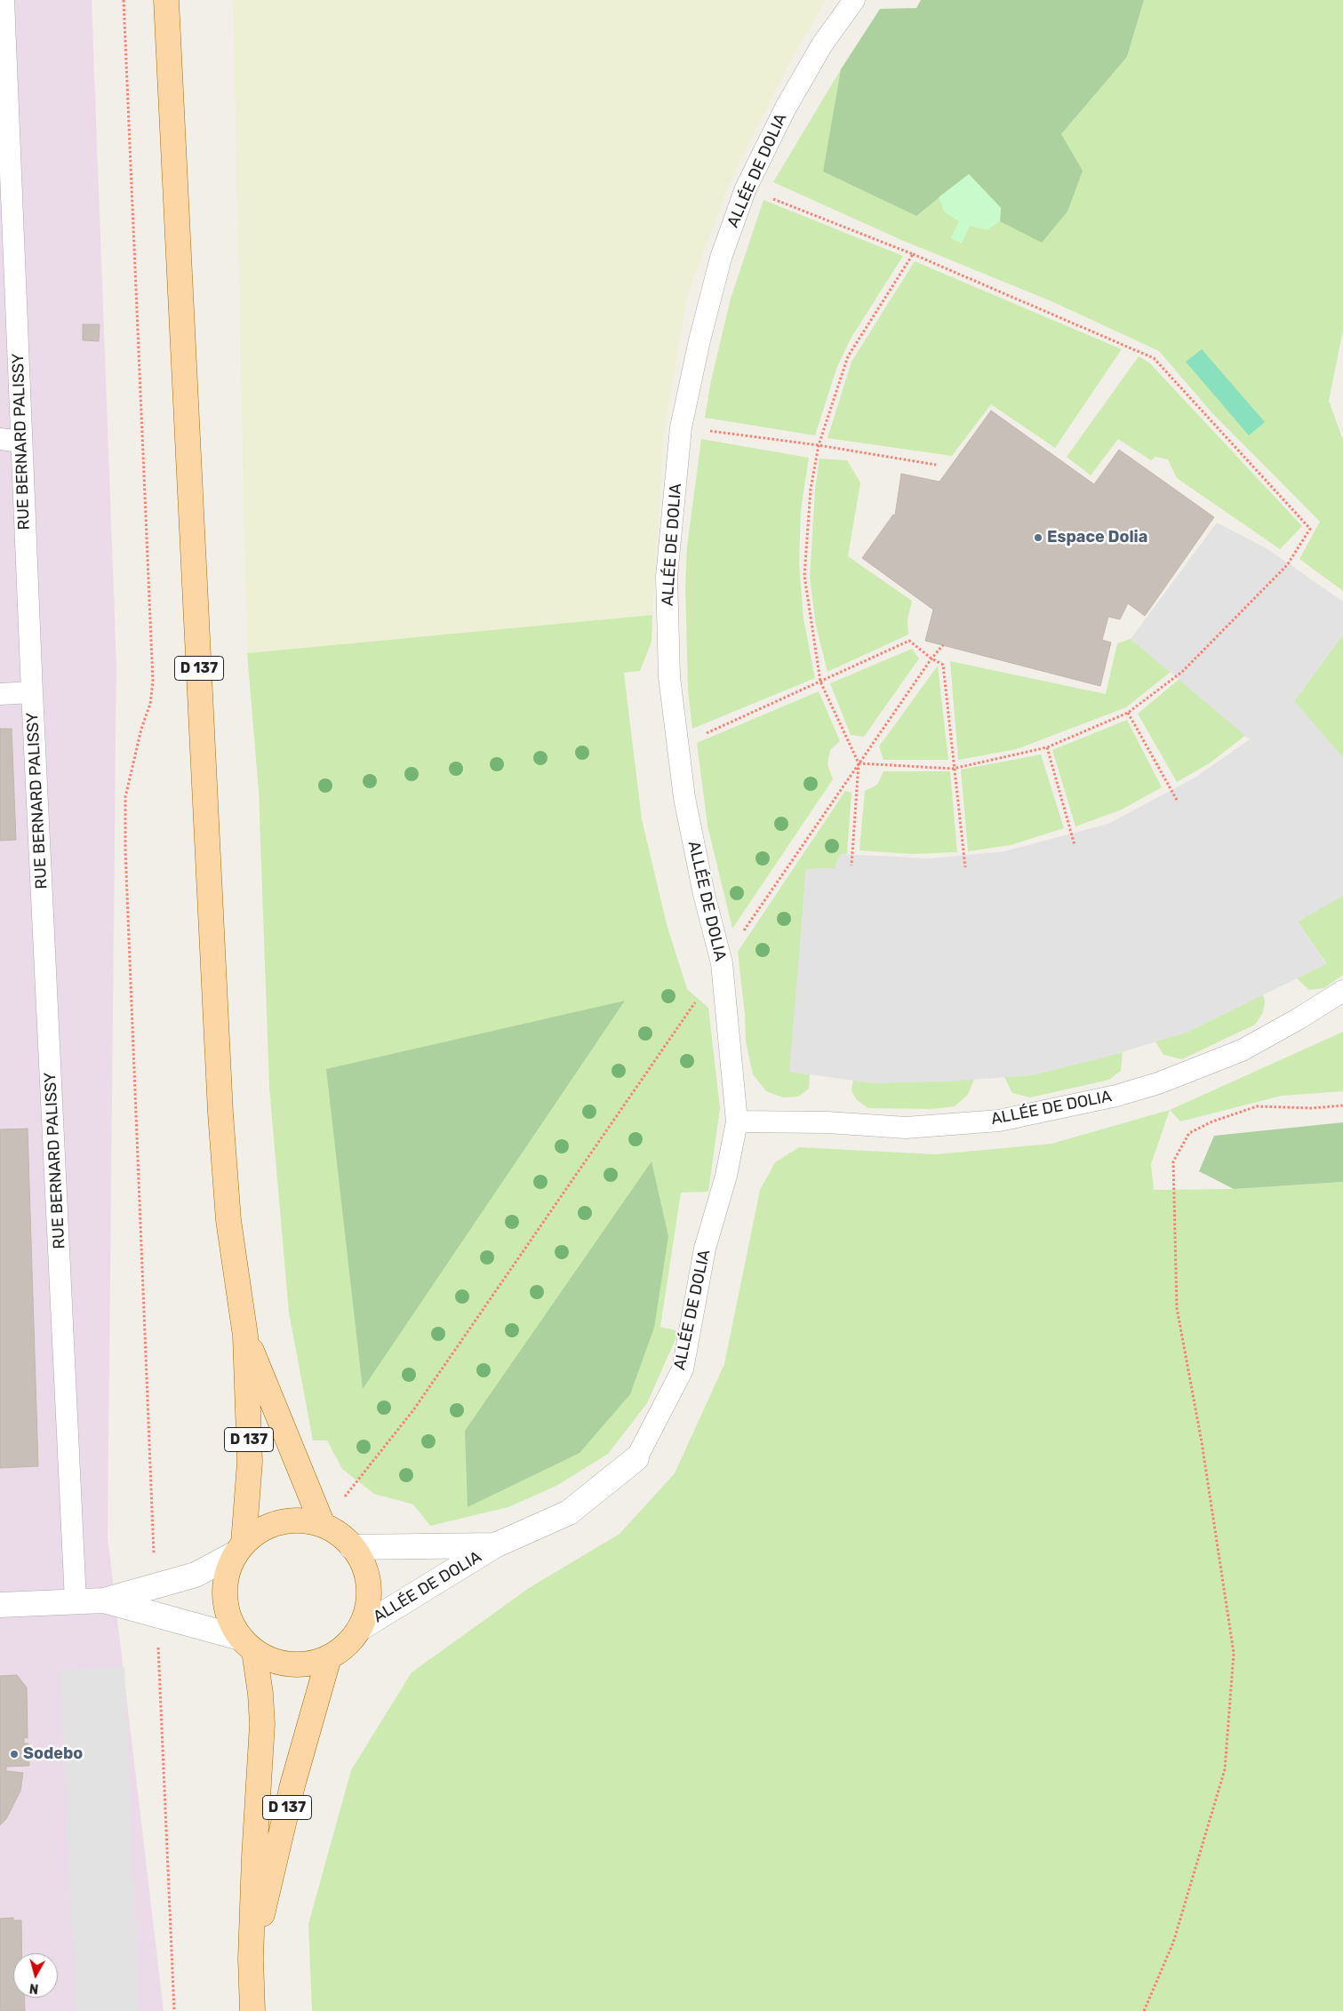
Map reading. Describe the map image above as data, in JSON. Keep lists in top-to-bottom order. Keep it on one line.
{"streets":{"main road":["D 137"],"street":["ALLÉE DE DOLIA"],"lane":["RUE BERNARD PALISSY"]},"crossings":[["ALLÉE DE DOLIA","D 137"]],"places":["Espace Dolia","Sodebo"],"north":"bottom"}
